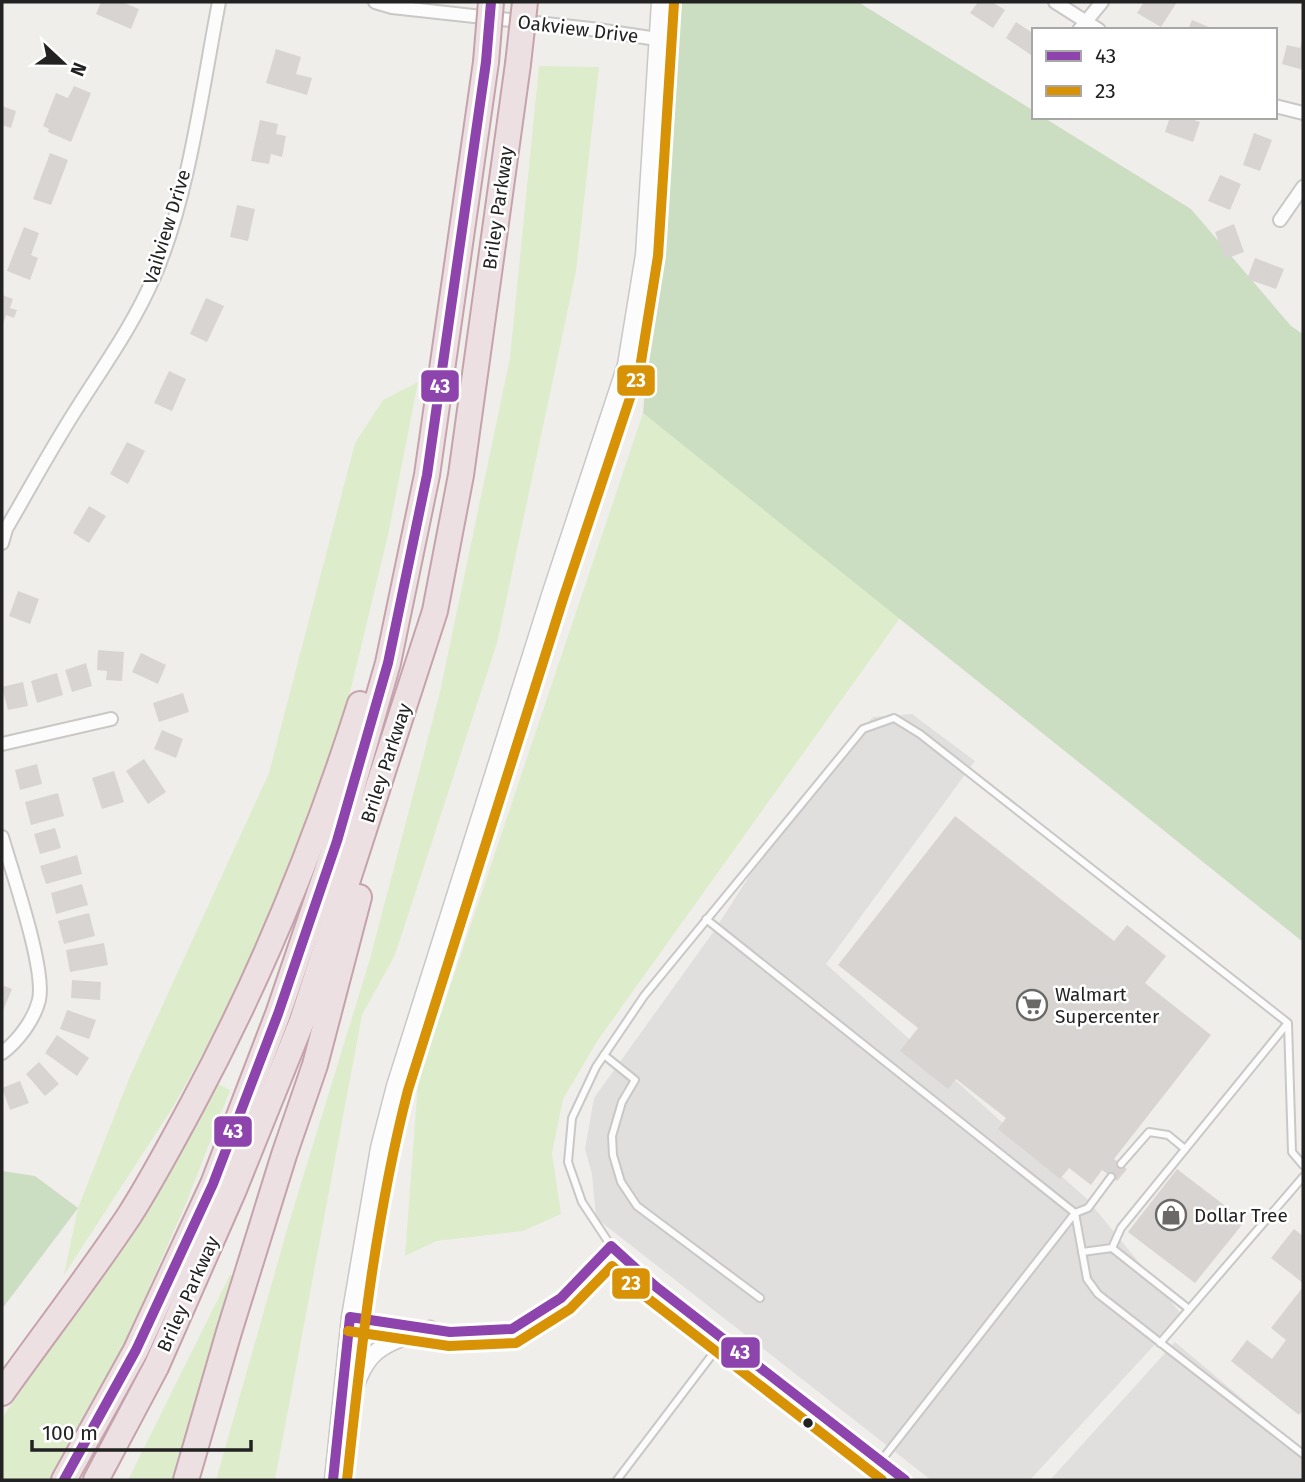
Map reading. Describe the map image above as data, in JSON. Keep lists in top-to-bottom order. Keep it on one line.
{"streets":{"highway":["Briley Parkway"],"street":["Oakview Drive","Vailview Drive"]},"places":{"supermarket":["Walmart Supercenter"],"shop":["Dollar Tree"]},"lines":["transit line 43","transit line 23"],"legend":["43","23"],"scale_bar":"100 m","north":"right"}
